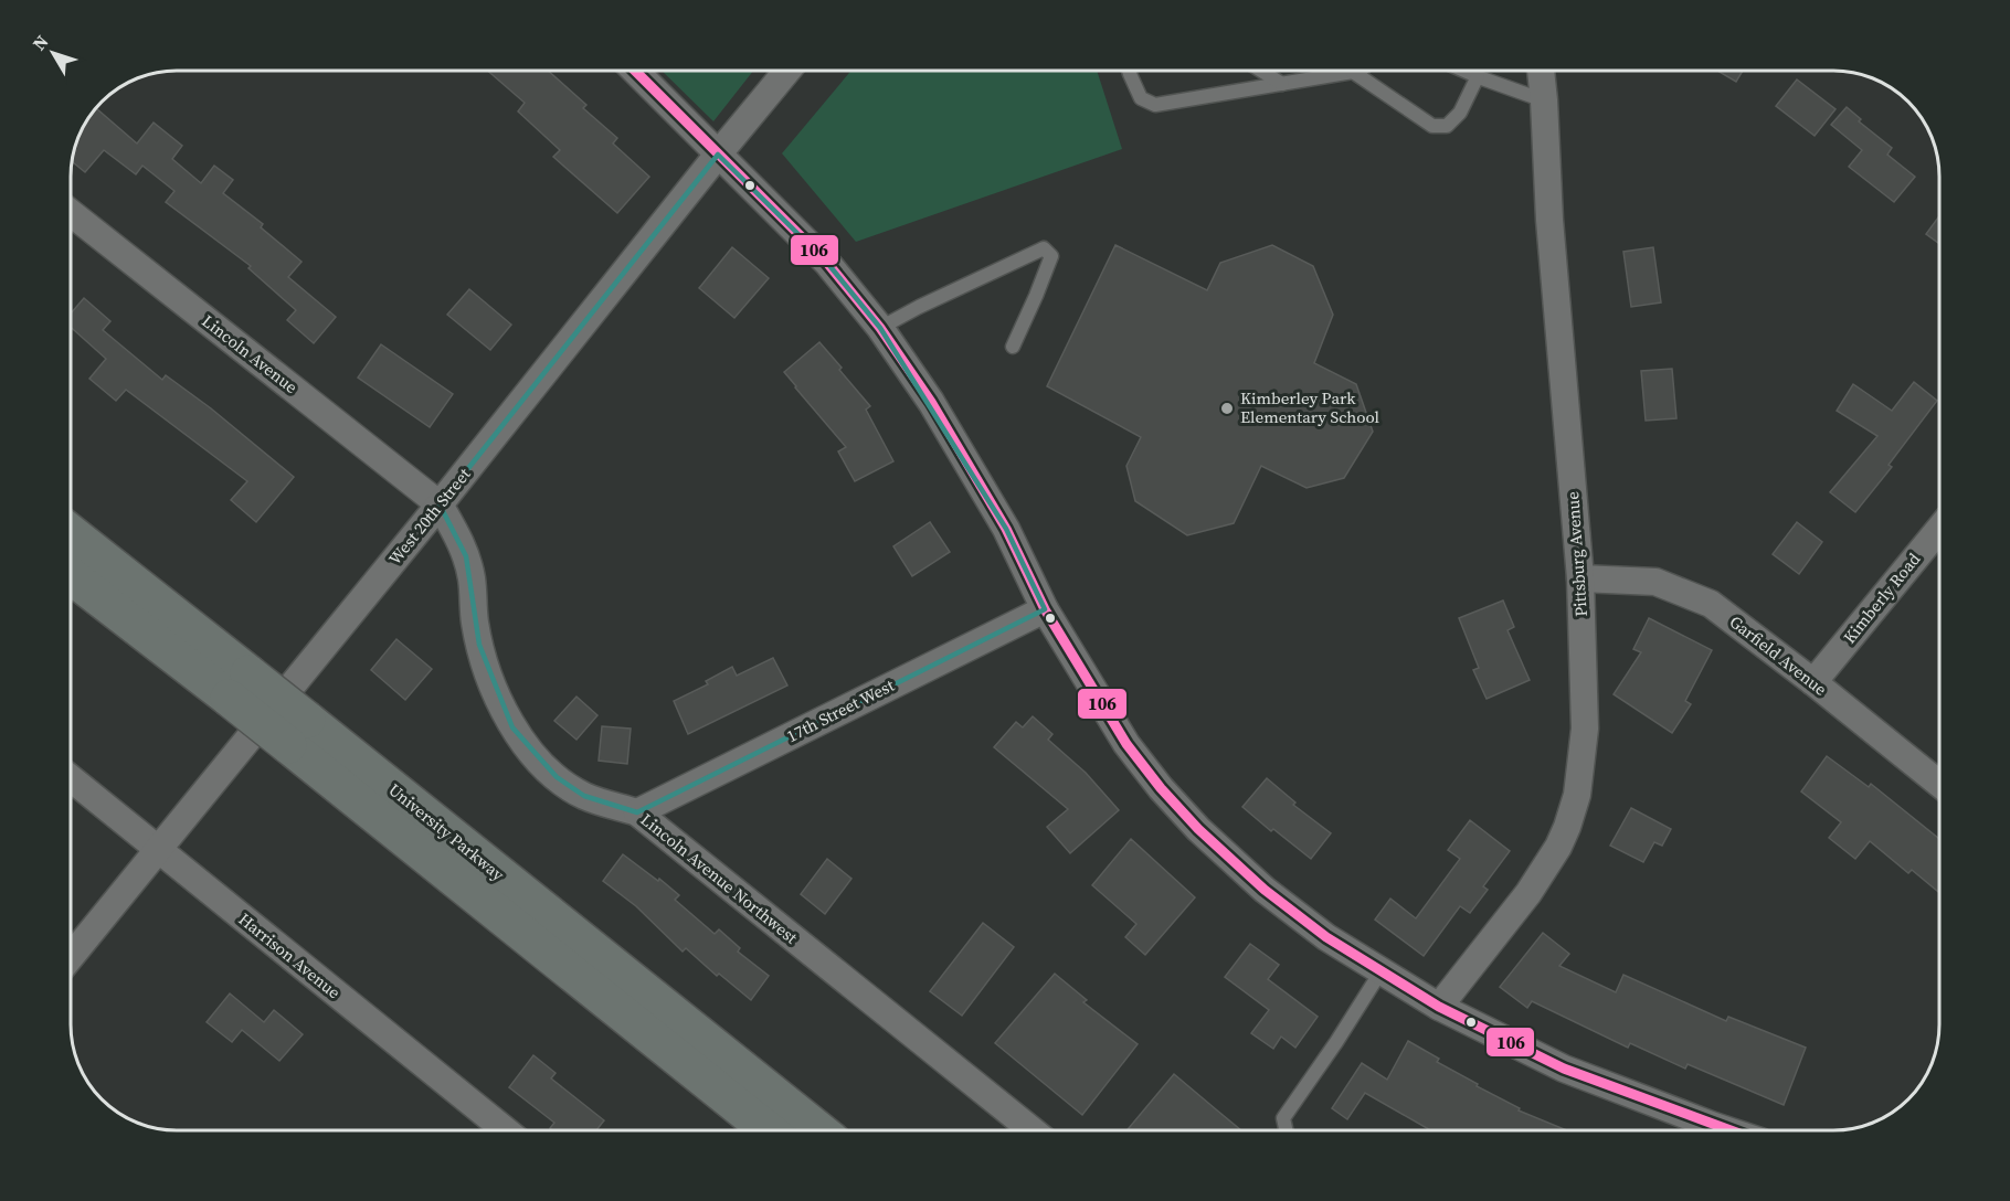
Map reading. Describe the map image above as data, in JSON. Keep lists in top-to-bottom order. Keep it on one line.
{"streets":{"main road":["University Parkway"],"street":["Lincoln Avenue","West 20th Street","Pittsburg Avenue","Kimberly Road","Garfield Avenue","17th Street West","Lincoln Avenue Northwest","Harrison Avenue"]},"crossings":[["Lincoln Avenue","West 20th Street"],["Lincoln Avenue","Lincoln Avenue Northwest"],["West 20th Street","Lincoln Avenue Northwest"],["West 20th Street","Harrison Avenue"],["Pittsburg Avenue","Garfield Avenue"],["Kimberly Road","Garfield Avenue"],["17th Street West","Lincoln Avenue Northwest"]],"places":["Kimberley Park Elementary School"],"lines":["transit line 106"],"north":"top left"}
